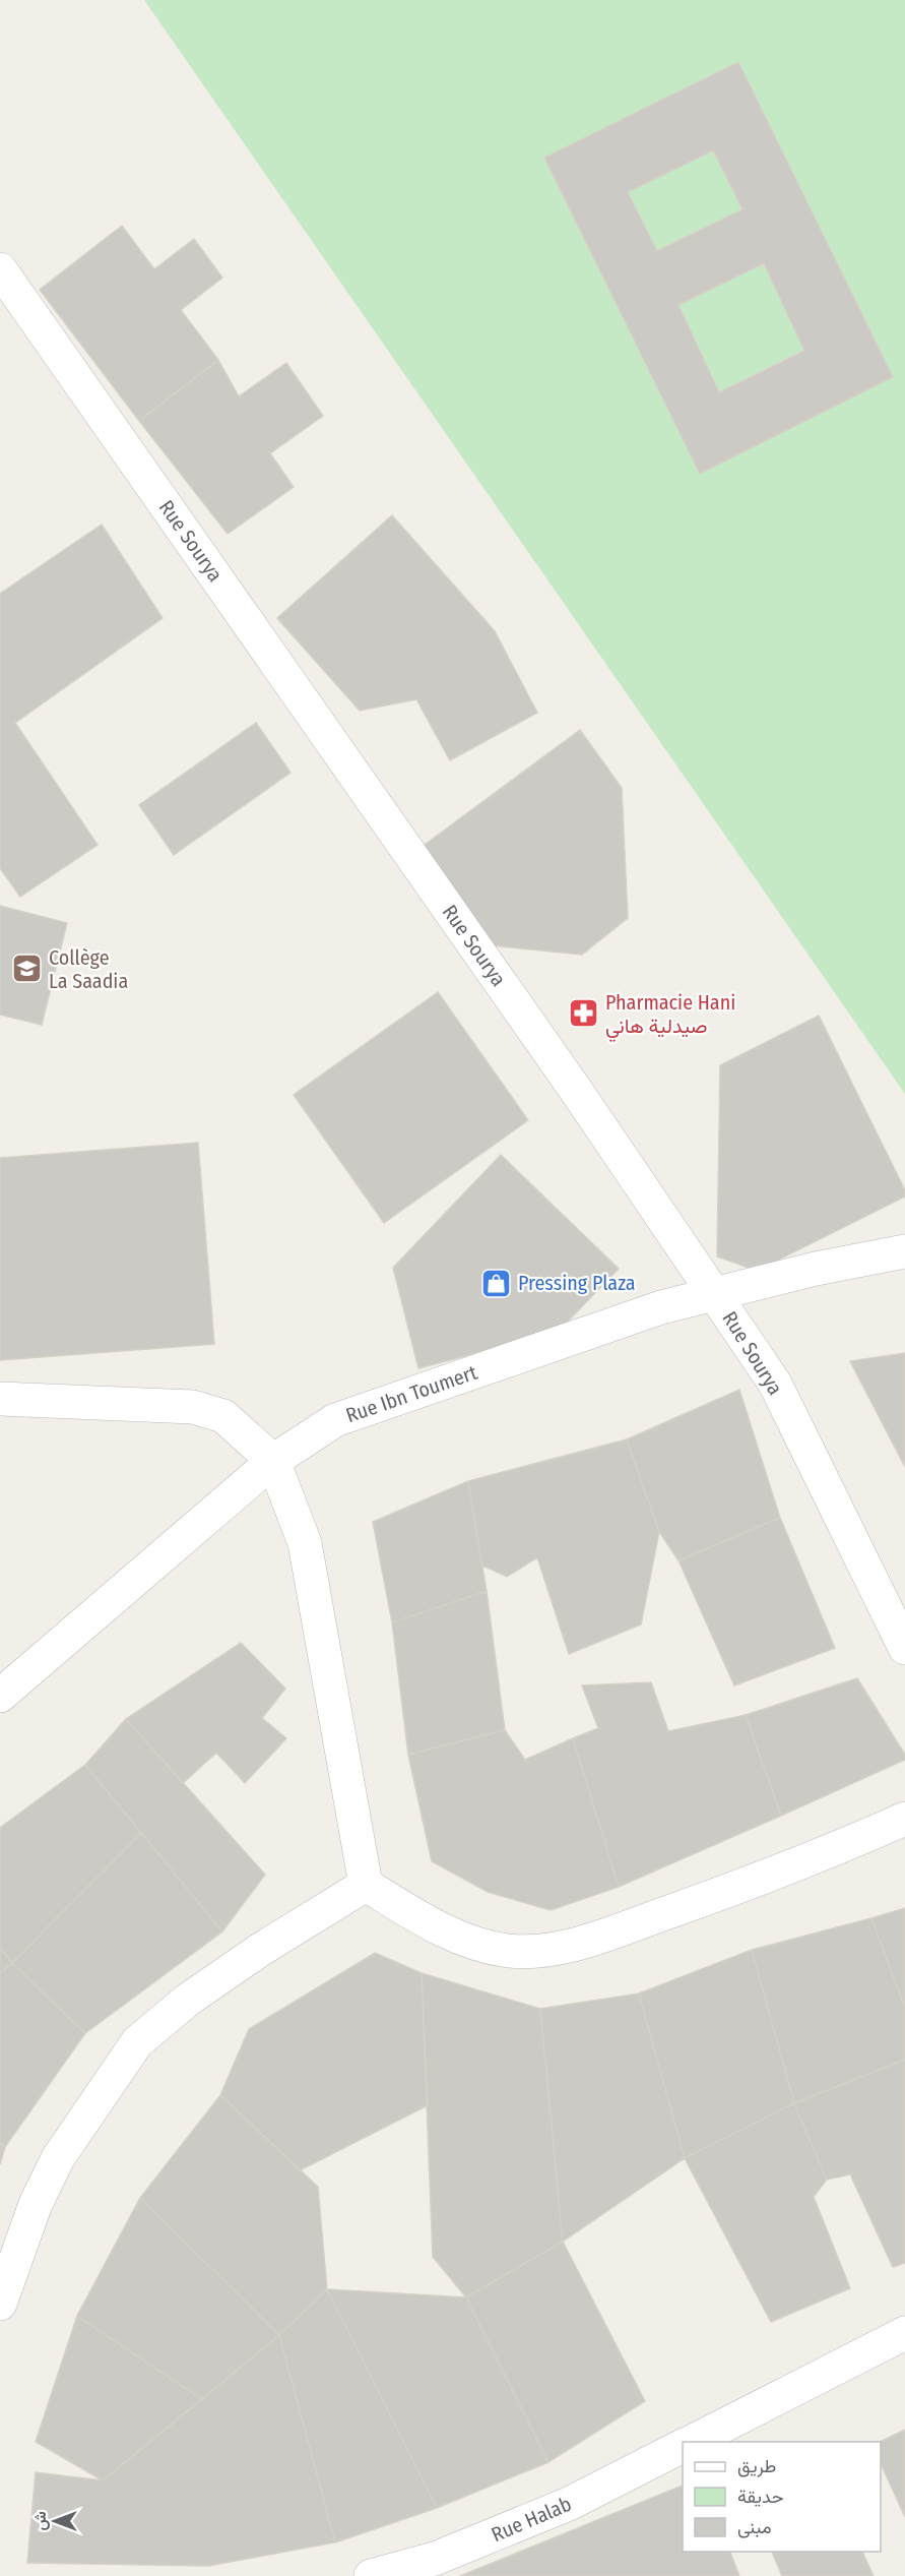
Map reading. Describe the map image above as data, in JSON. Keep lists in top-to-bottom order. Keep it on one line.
{"streets":{"street":["Rue Sourya","Rue Ibn Toumert","Rue Halab"]},"crossings":[["Rue Sourya","Rue Ibn Toumert"]],"places":{"school or university":["Collège La Saadia"],"pharmacy":["Pharmacie Hani صيدلية هاني"],"shop":["Pressing Plaza"]},"legend":["طريق","حديقة","مبنى"],"north":"left"}
